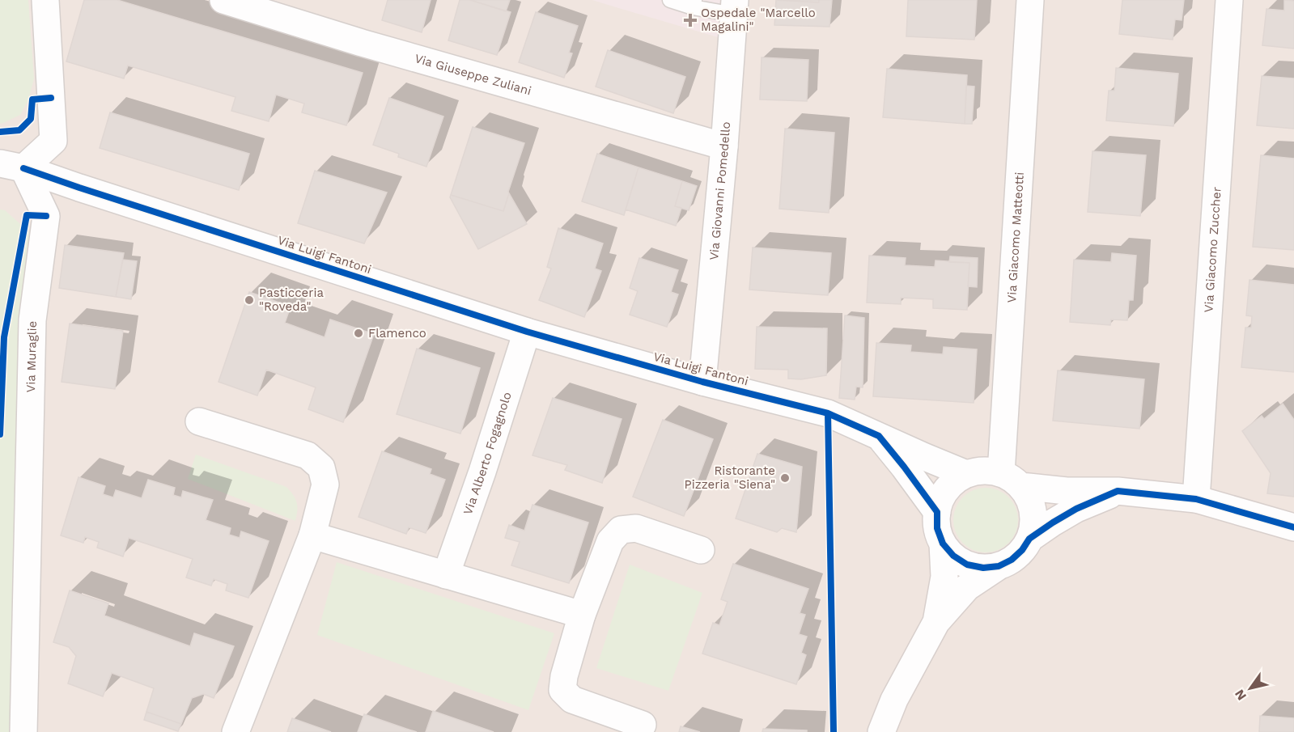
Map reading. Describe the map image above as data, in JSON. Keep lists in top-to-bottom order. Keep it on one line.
{"streets":{"street":["Via Giuseppe Zuliani","Via Giovanni Pomedello","Via Giacomo Matteotti","Via Giacomo Zuccher","Via Luigi Fantoni","Via Muraglie","Via Alberto Fogagnolo"]},"crossings":[["Via Giuseppe Zuliani","Via Giovanni Pomedello"],["Via Giovanni Pomedello","Via Luigi Fantoni"],["Via Giacomo Matteotti","Via Luigi Fantoni"],["Via Luigi Fantoni","Via Muraglie"],["Via Luigi Fantoni","Via Alberto Fogagnolo"]],"places":{"health":["Ospedale \"Marcello Magalini\""],"other":["Pasticceria \"Roveda\"","Flamenco","Ristorante Pizzeria \"Siena\""]},"north":"bottom left"}
